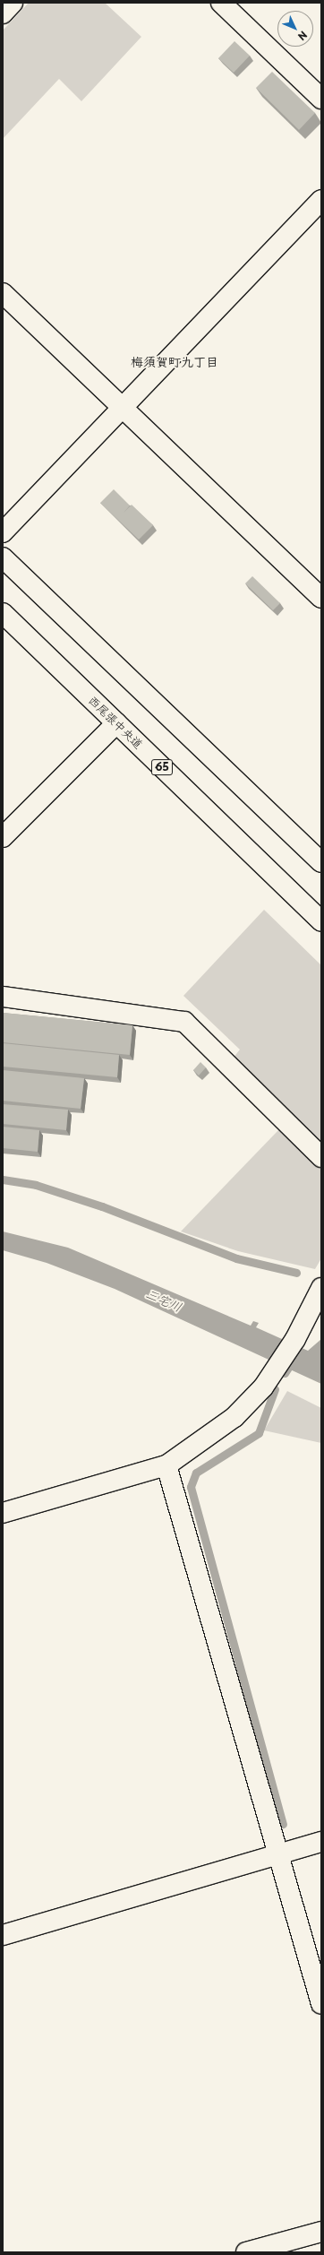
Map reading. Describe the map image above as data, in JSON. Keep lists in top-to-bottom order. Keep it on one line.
{"streets":{"street":["西尾張中央道","65"]},"districts":["梅須賀町九丁目"],"water":["三宅川"],"north":"bottom right"}
